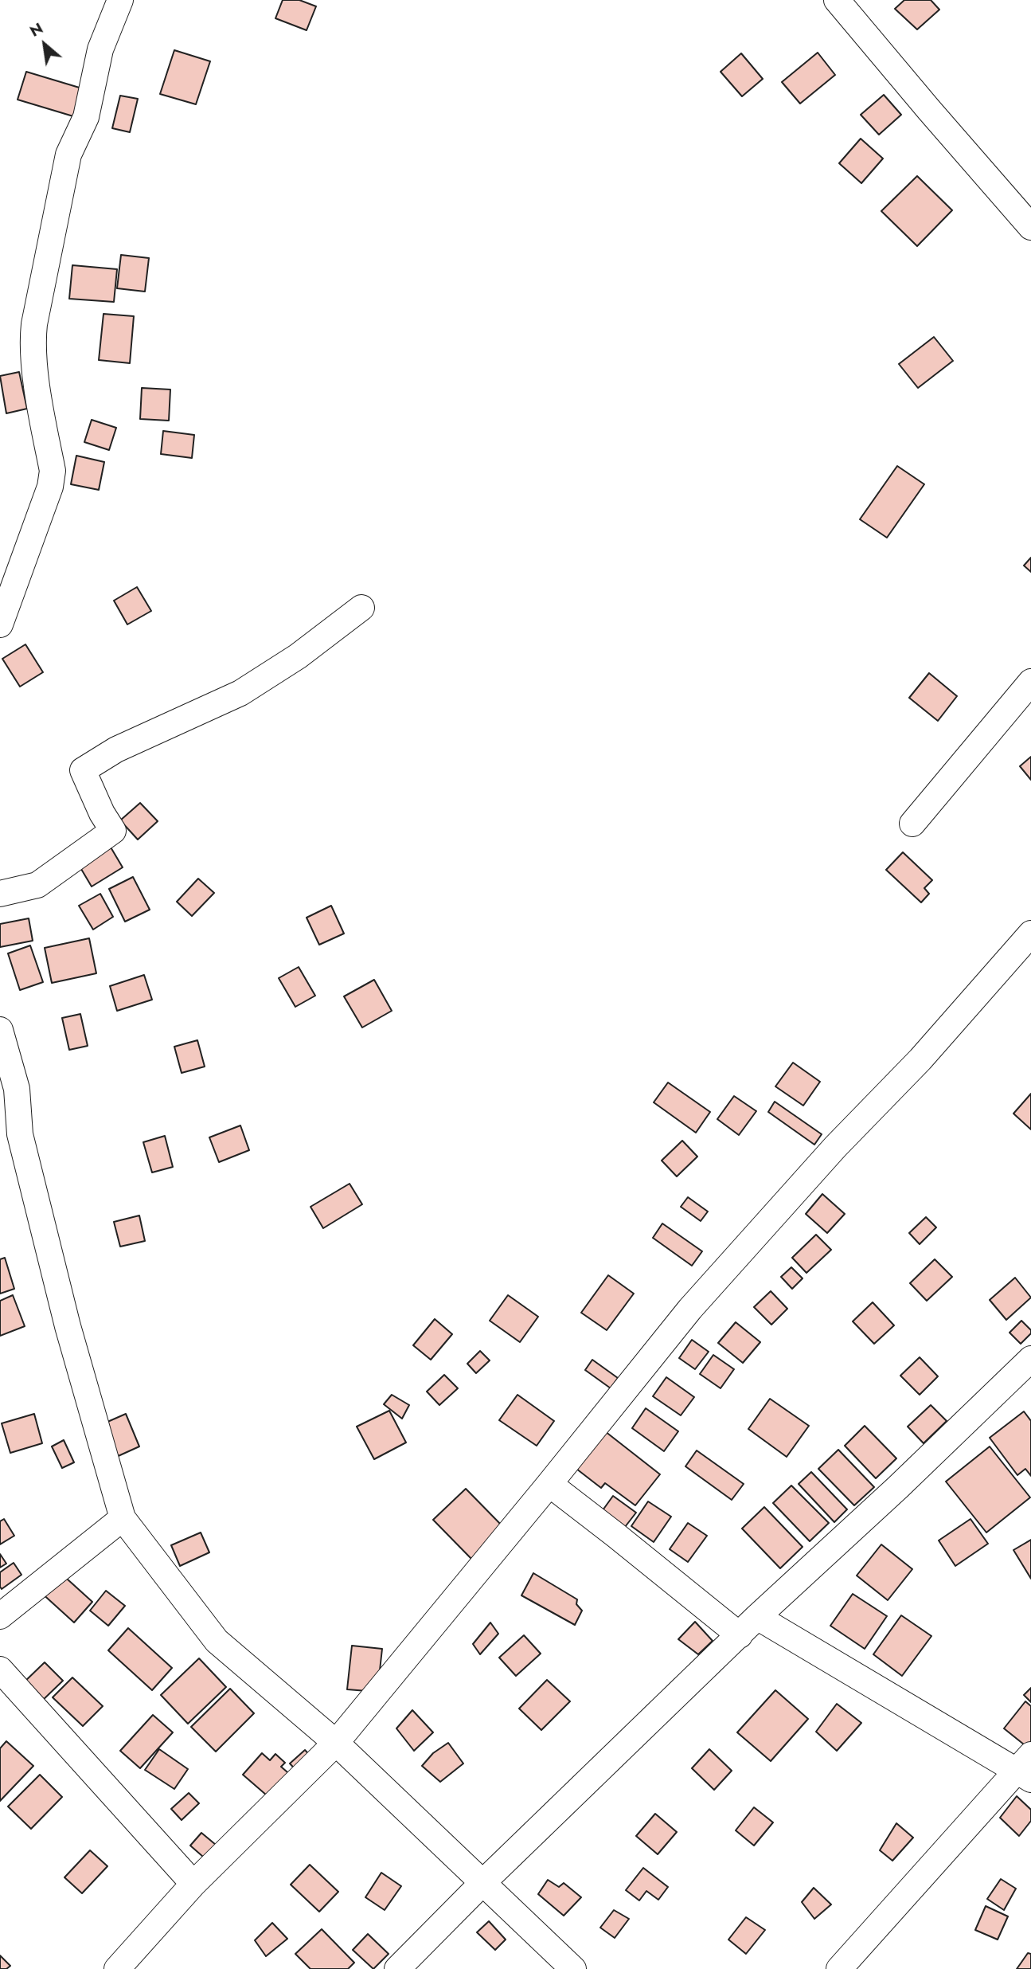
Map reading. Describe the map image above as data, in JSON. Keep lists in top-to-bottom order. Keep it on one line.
{"north":"top left"}
